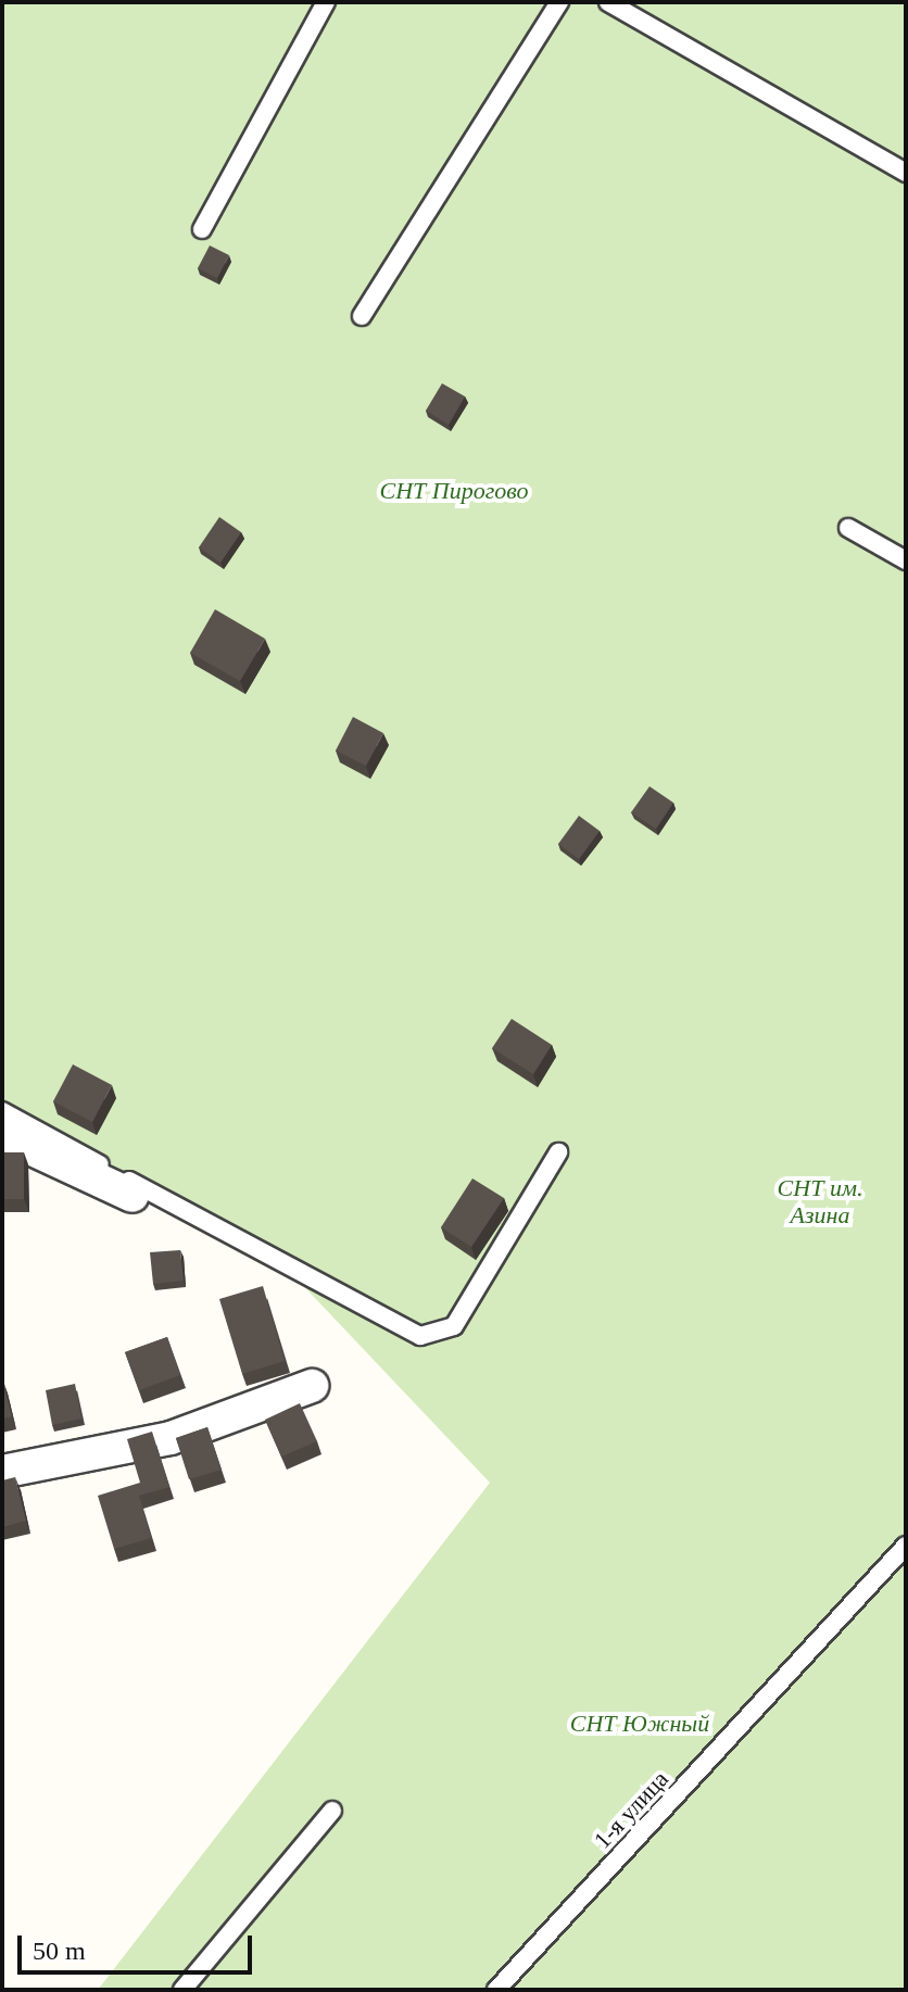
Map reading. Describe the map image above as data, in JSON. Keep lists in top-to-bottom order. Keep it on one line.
{"streets":{"lane":["1-я улица"]},"parks":["СНТ Пирогово","СНТ им. Азина","СНТ Южный"],"scale_bar":"50 m"}
